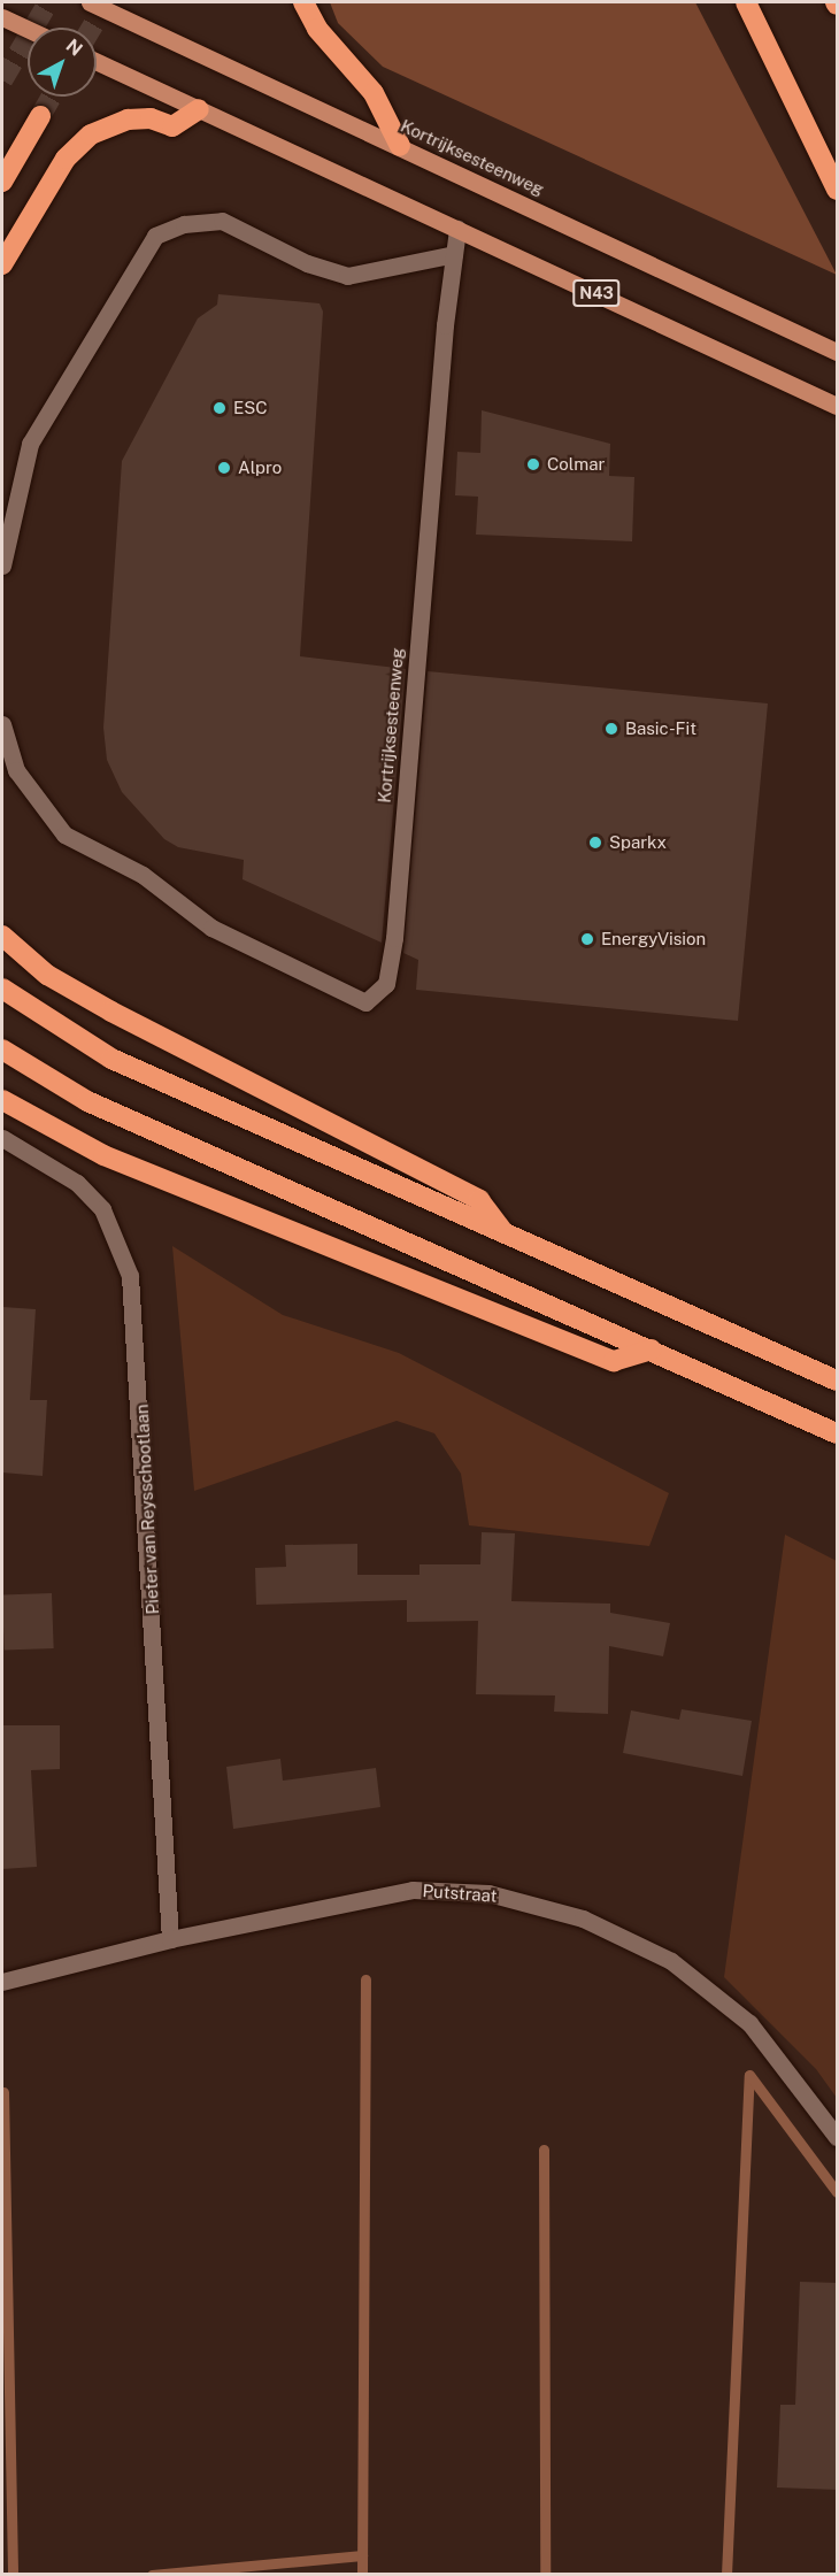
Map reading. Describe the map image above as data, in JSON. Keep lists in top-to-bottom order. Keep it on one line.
{"streets":{"main road":["Kortrijksesteenweg","N43"],"street":["Pieter van Reysschootlaan","Putstraat"]},"crossings":[["Kortrijksesteenweg","N43"],["Pieter van Reysschootlaan","Putstraat"]],"places":["ESC","Colmar","Alpro","Basic-Fit","Sparkx","EnergyVision"],"north":"top right"}
